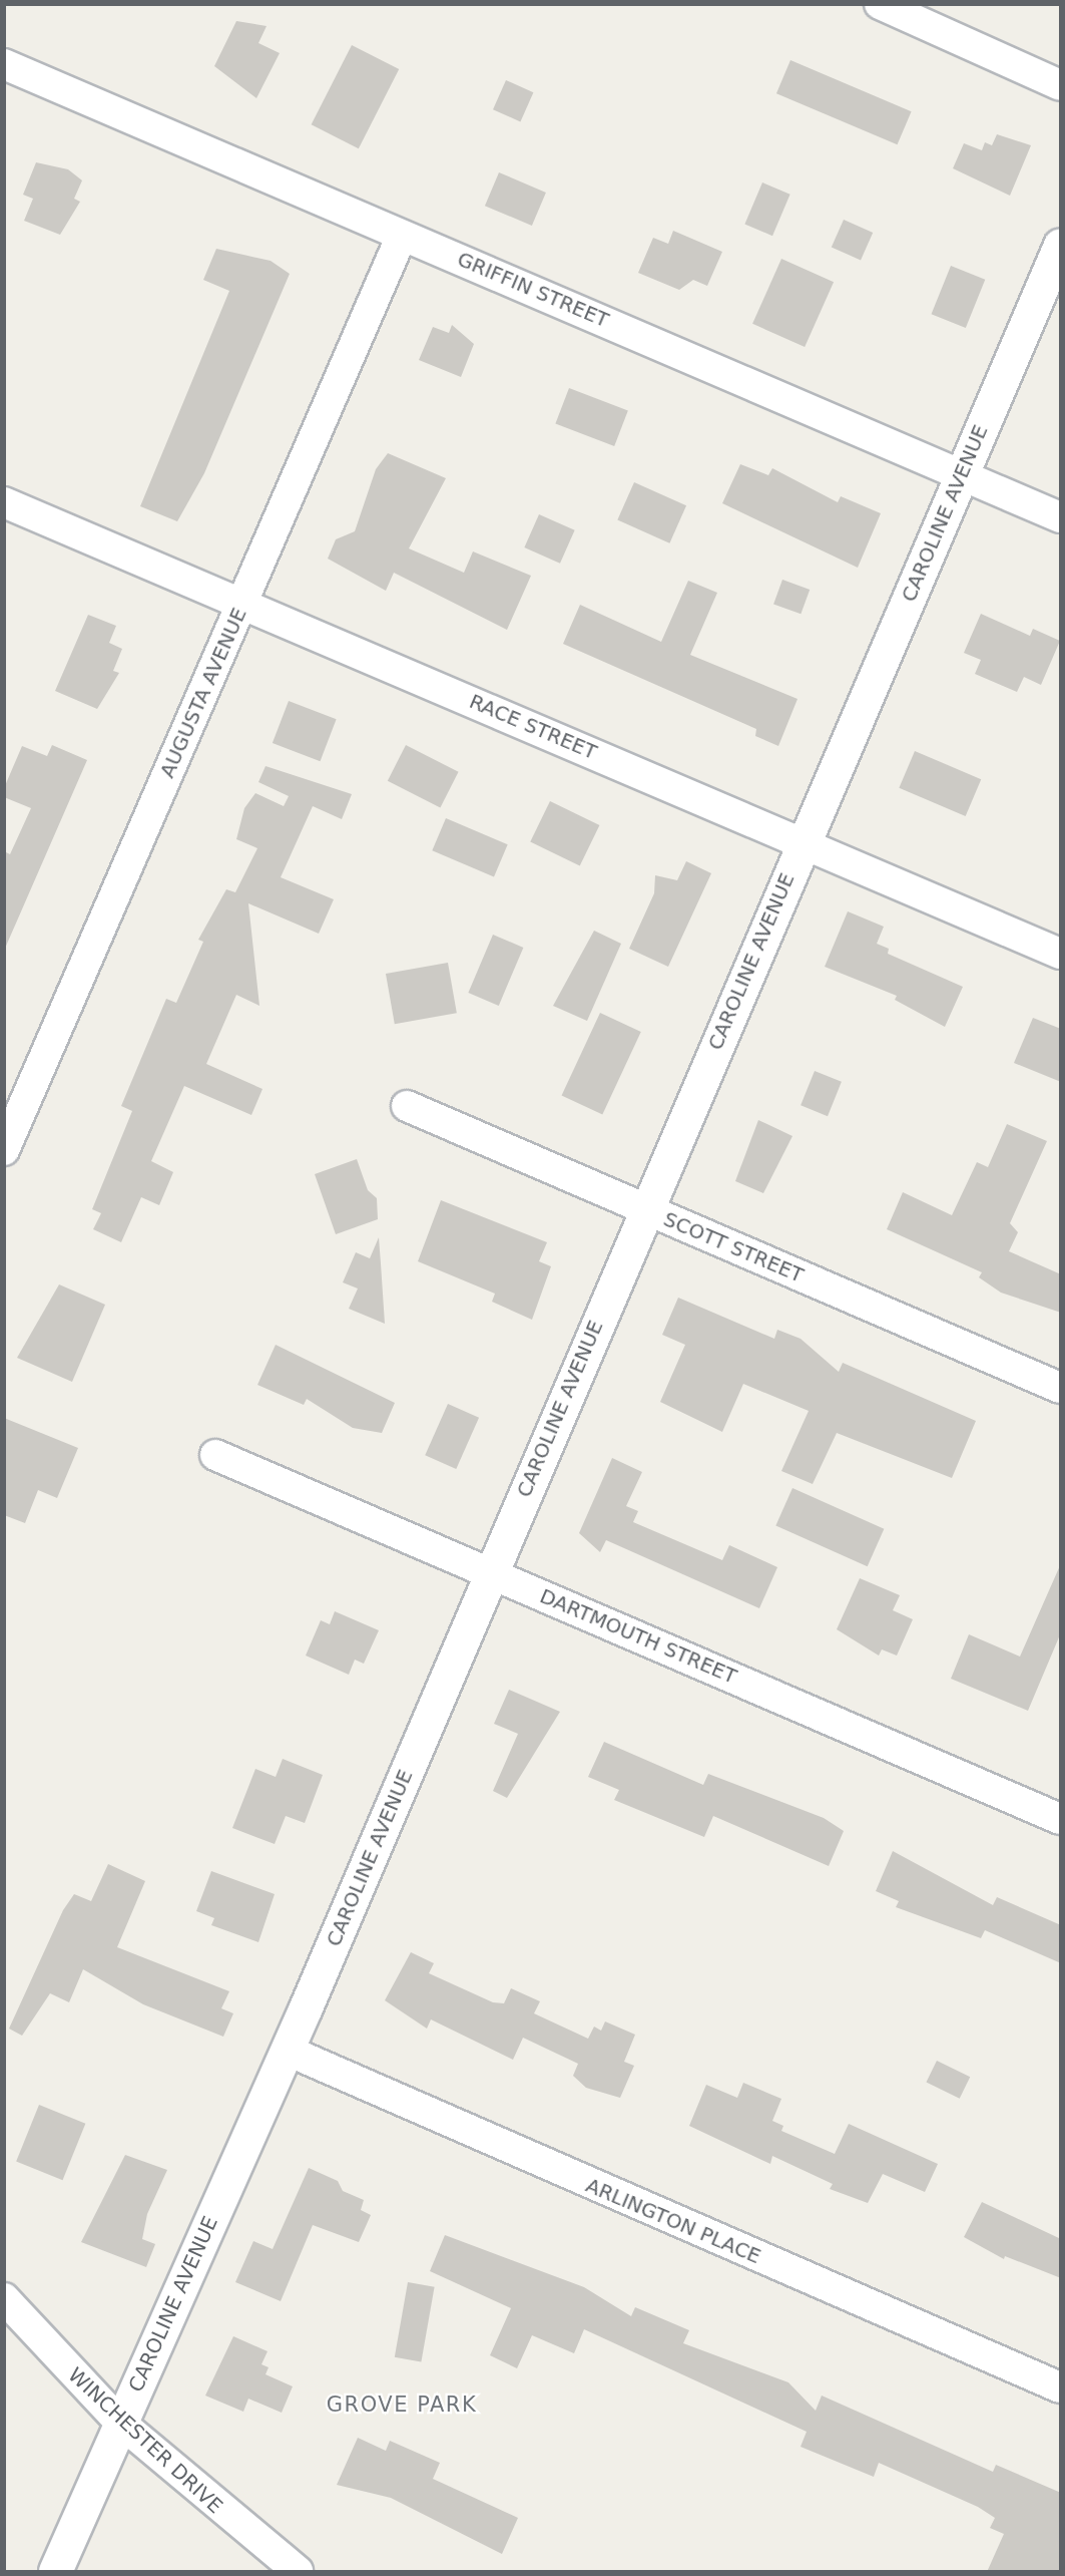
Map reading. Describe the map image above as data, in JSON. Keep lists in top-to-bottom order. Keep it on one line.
{"streets":{"street":["GRIFFIN STREET","CAROLINE AVENUE","AUGUSTA AVENUE","RACE STREET","SCOTT STREET","DARTMOUTH STREET","ARLINGTON PLACE","WINCHESTER DRIVE"]},"crossings":[["GRIFFIN STREET","CAROLINE AVENUE"],["GRIFFIN STREET","AUGUSTA AVENUE"],["CAROLINE AVENUE","RACE STREET"],["CAROLINE AVENUE","SCOTT STREET"],["CAROLINE AVENUE","DARTMOUTH STREET"],["CAROLINE AVENUE","ARLINGTON PLACE"],["CAROLINE AVENUE","WINCHESTER DRIVE"],["AUGUSTA AVENUE","RACE STREET"]],"districts":["GROVE PARK"]}
